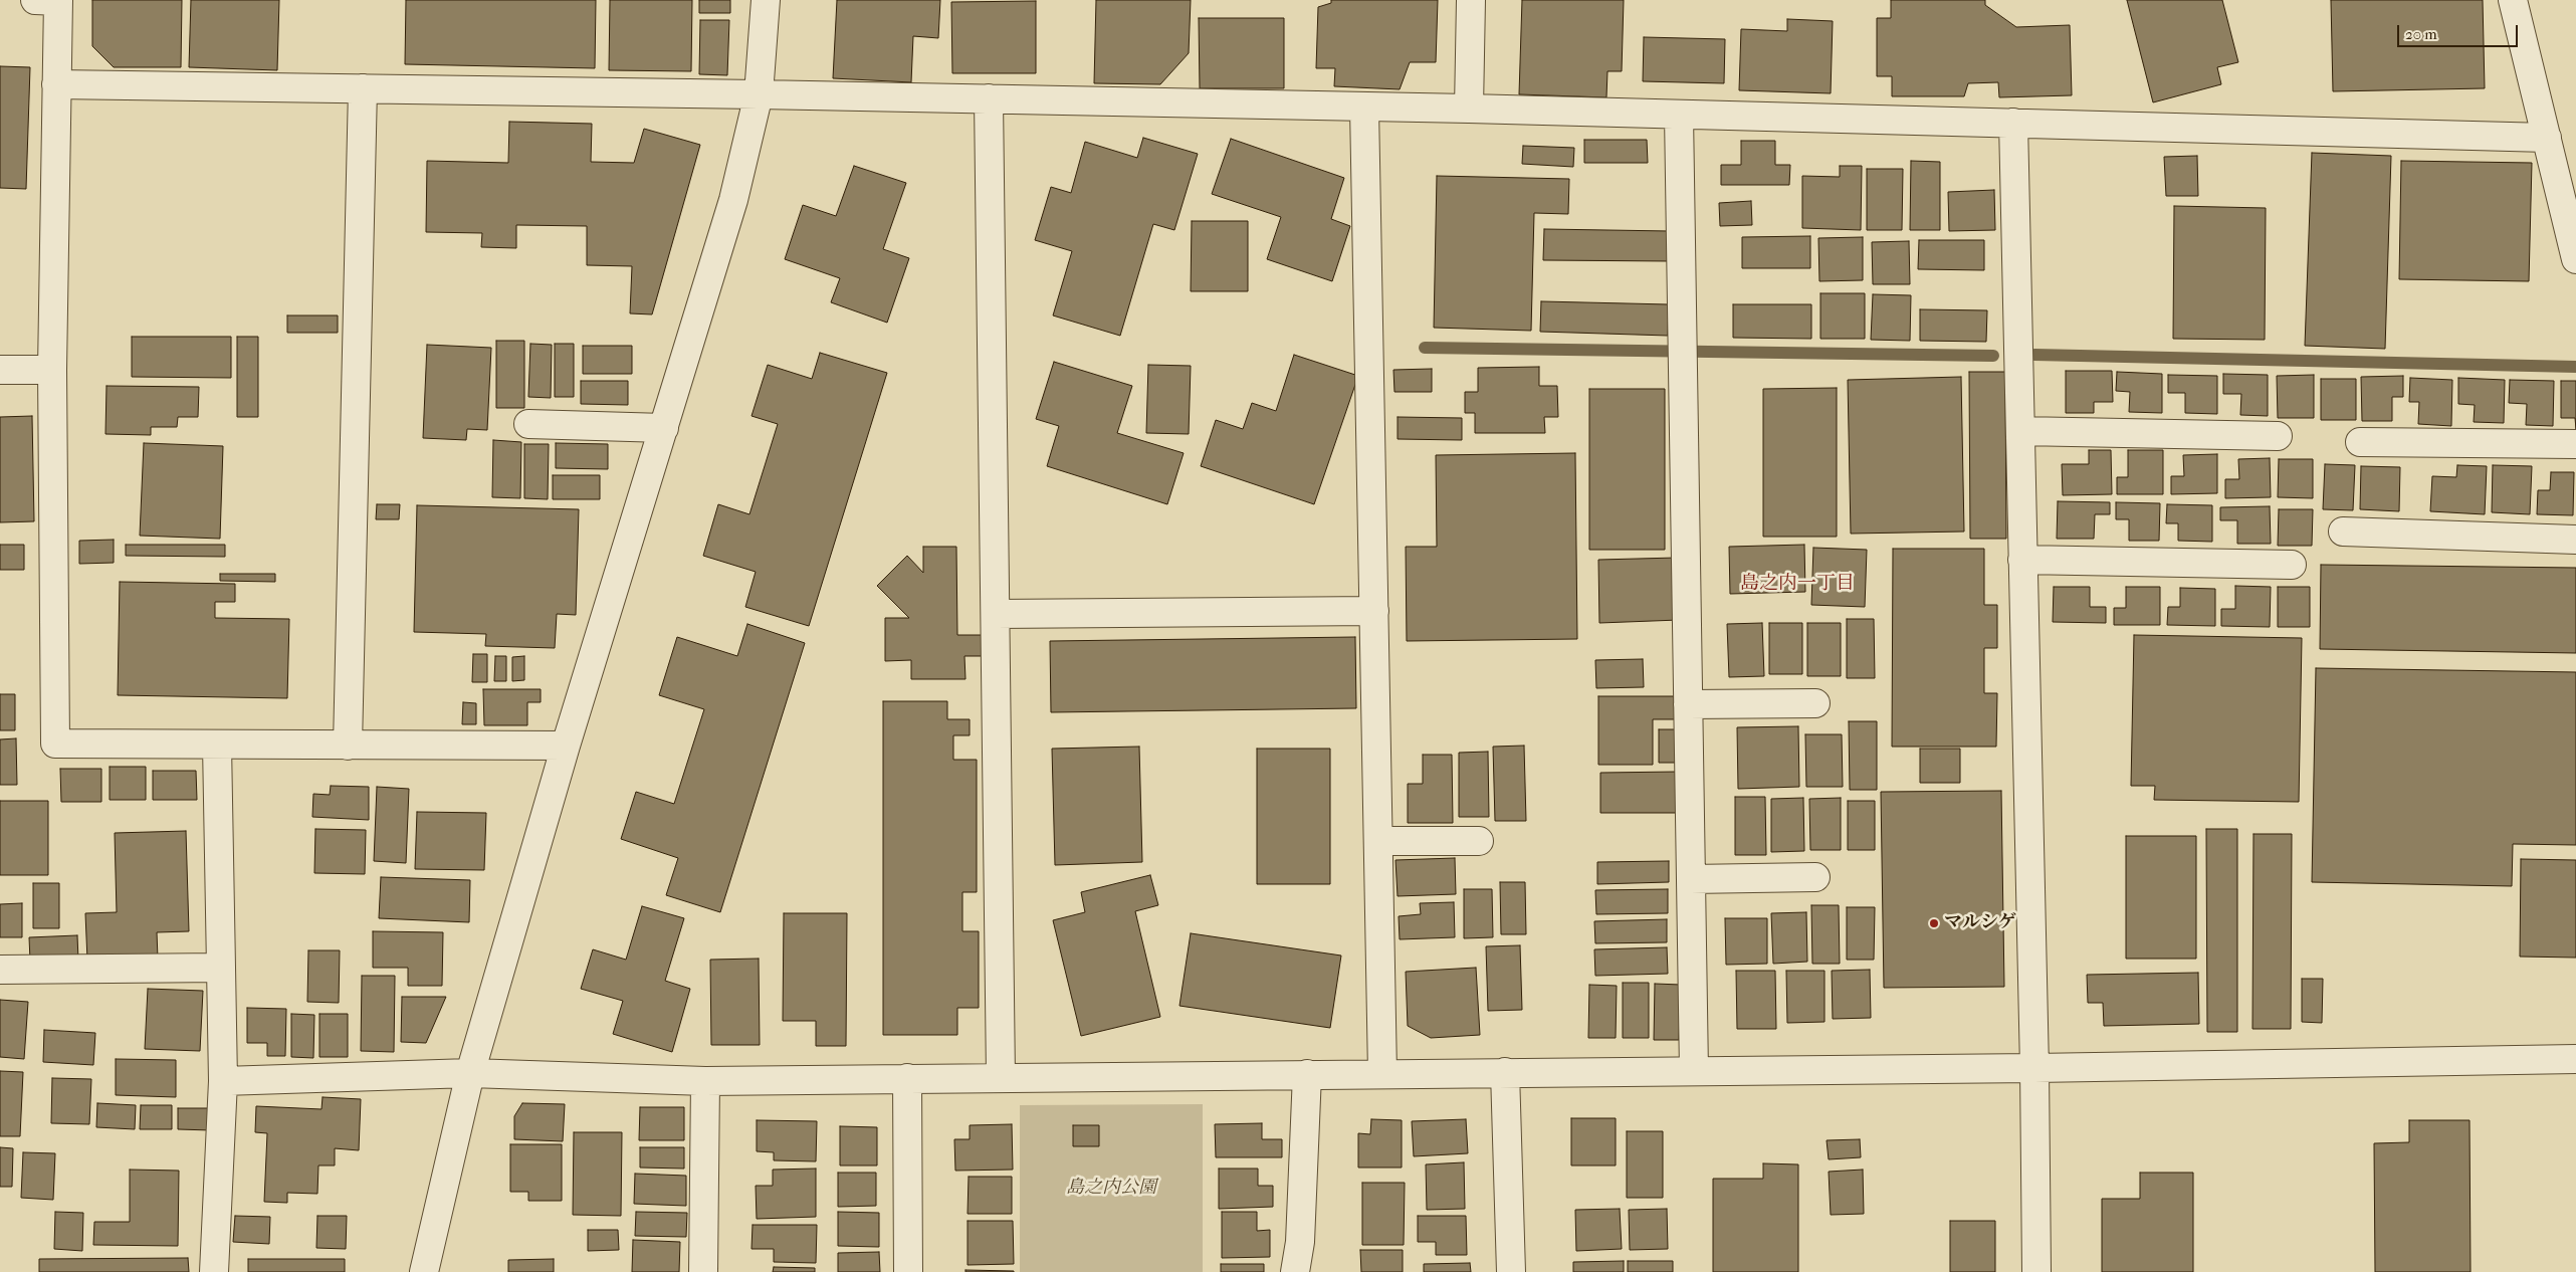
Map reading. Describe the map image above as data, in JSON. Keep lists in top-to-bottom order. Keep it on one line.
{"districts":["島之内一丁目"],"parks":["島之内公園"],"places":["マルシゲ"],"scale_bar":"20 m"}
